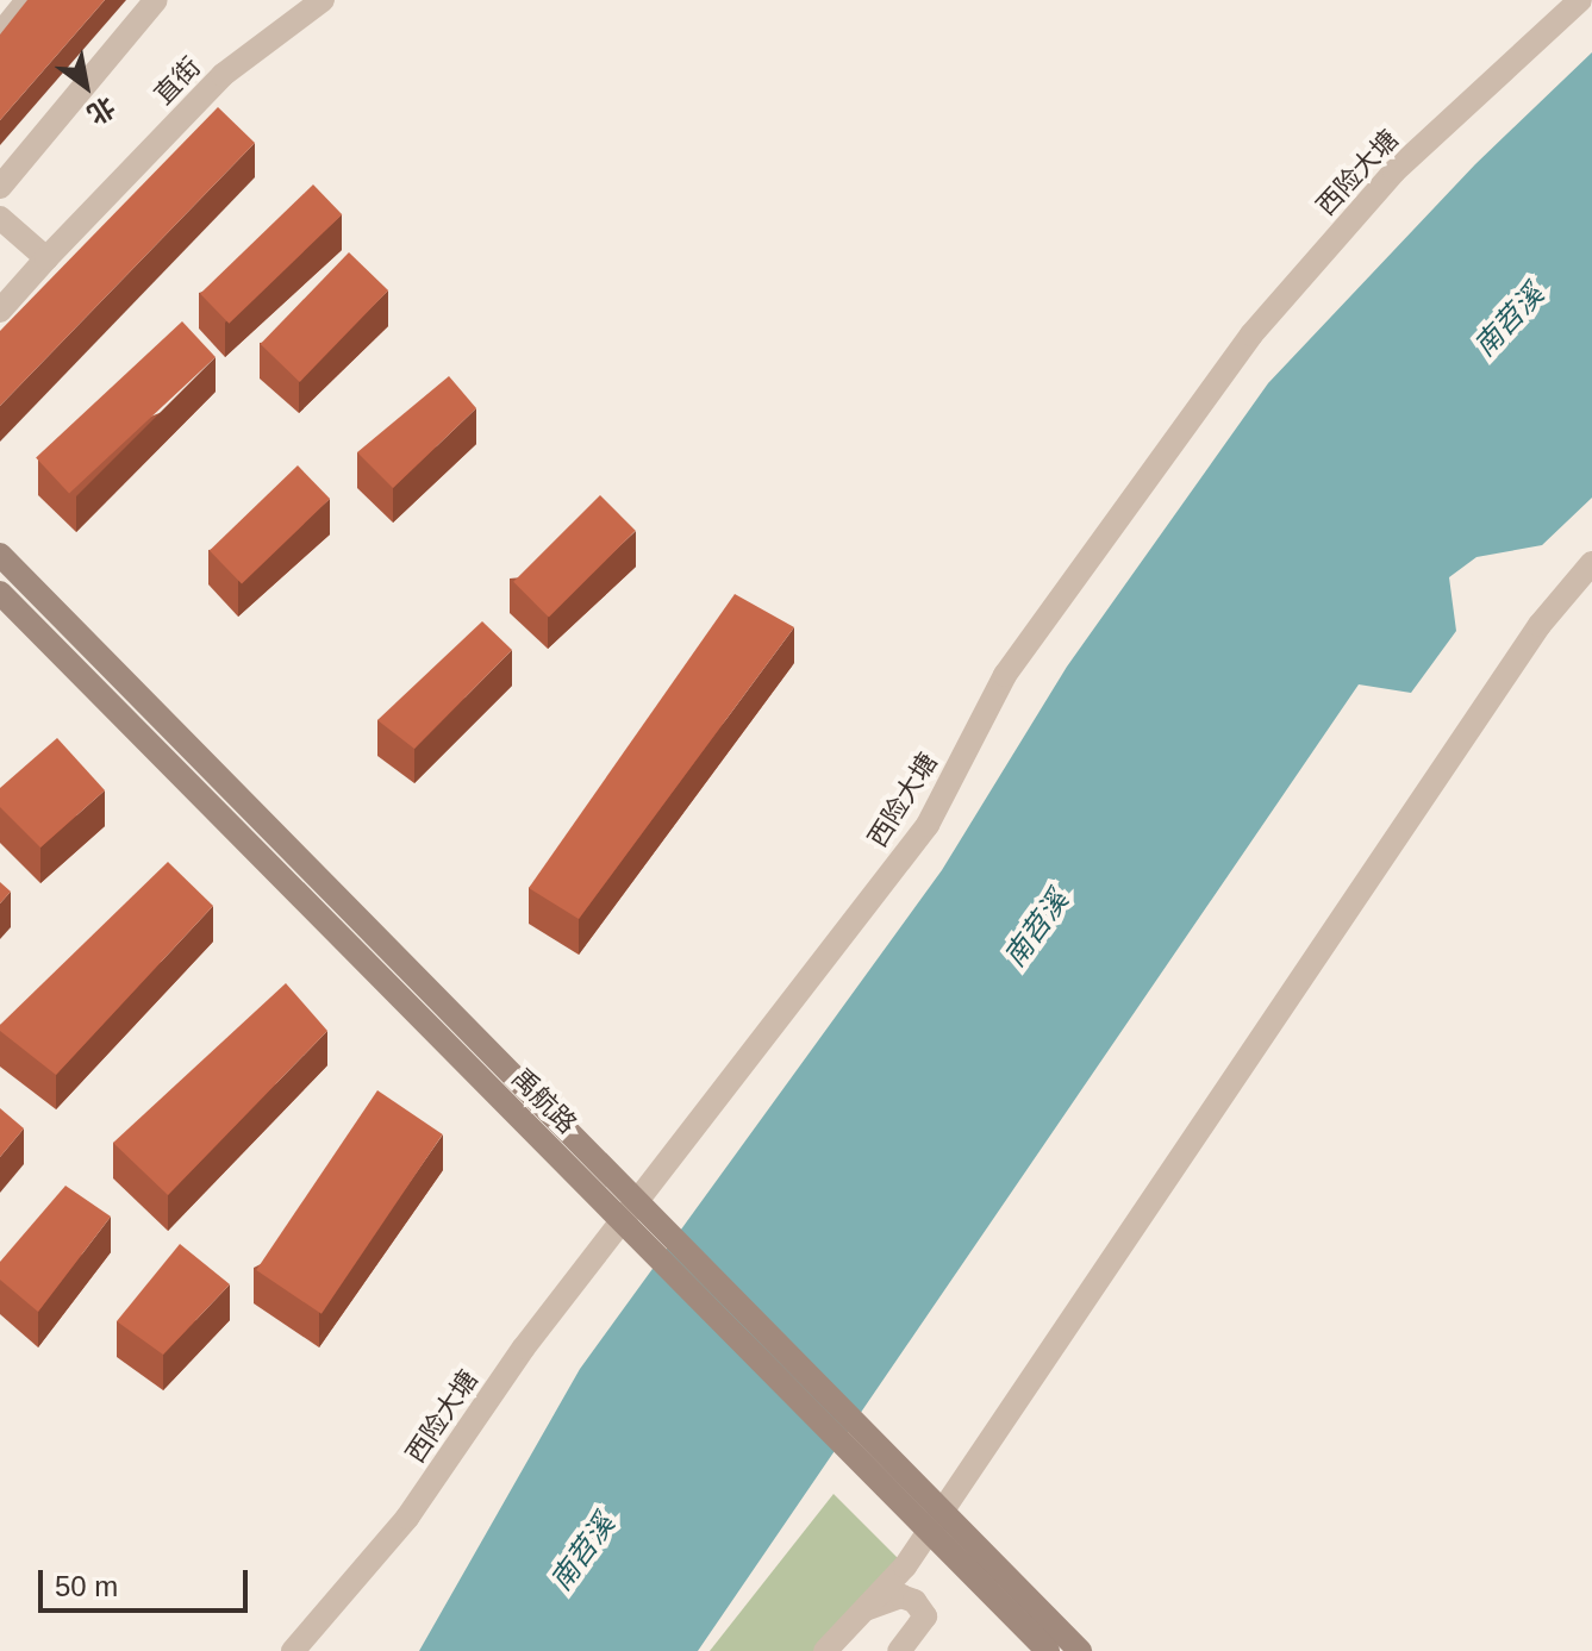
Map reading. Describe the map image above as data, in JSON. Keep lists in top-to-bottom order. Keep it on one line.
{"streets":{"main road":["禹航路"],"street":["直街","西险大塘"]},"water":["南苕溪"],"scale_bar":"50 m","north":"bottom right"}
